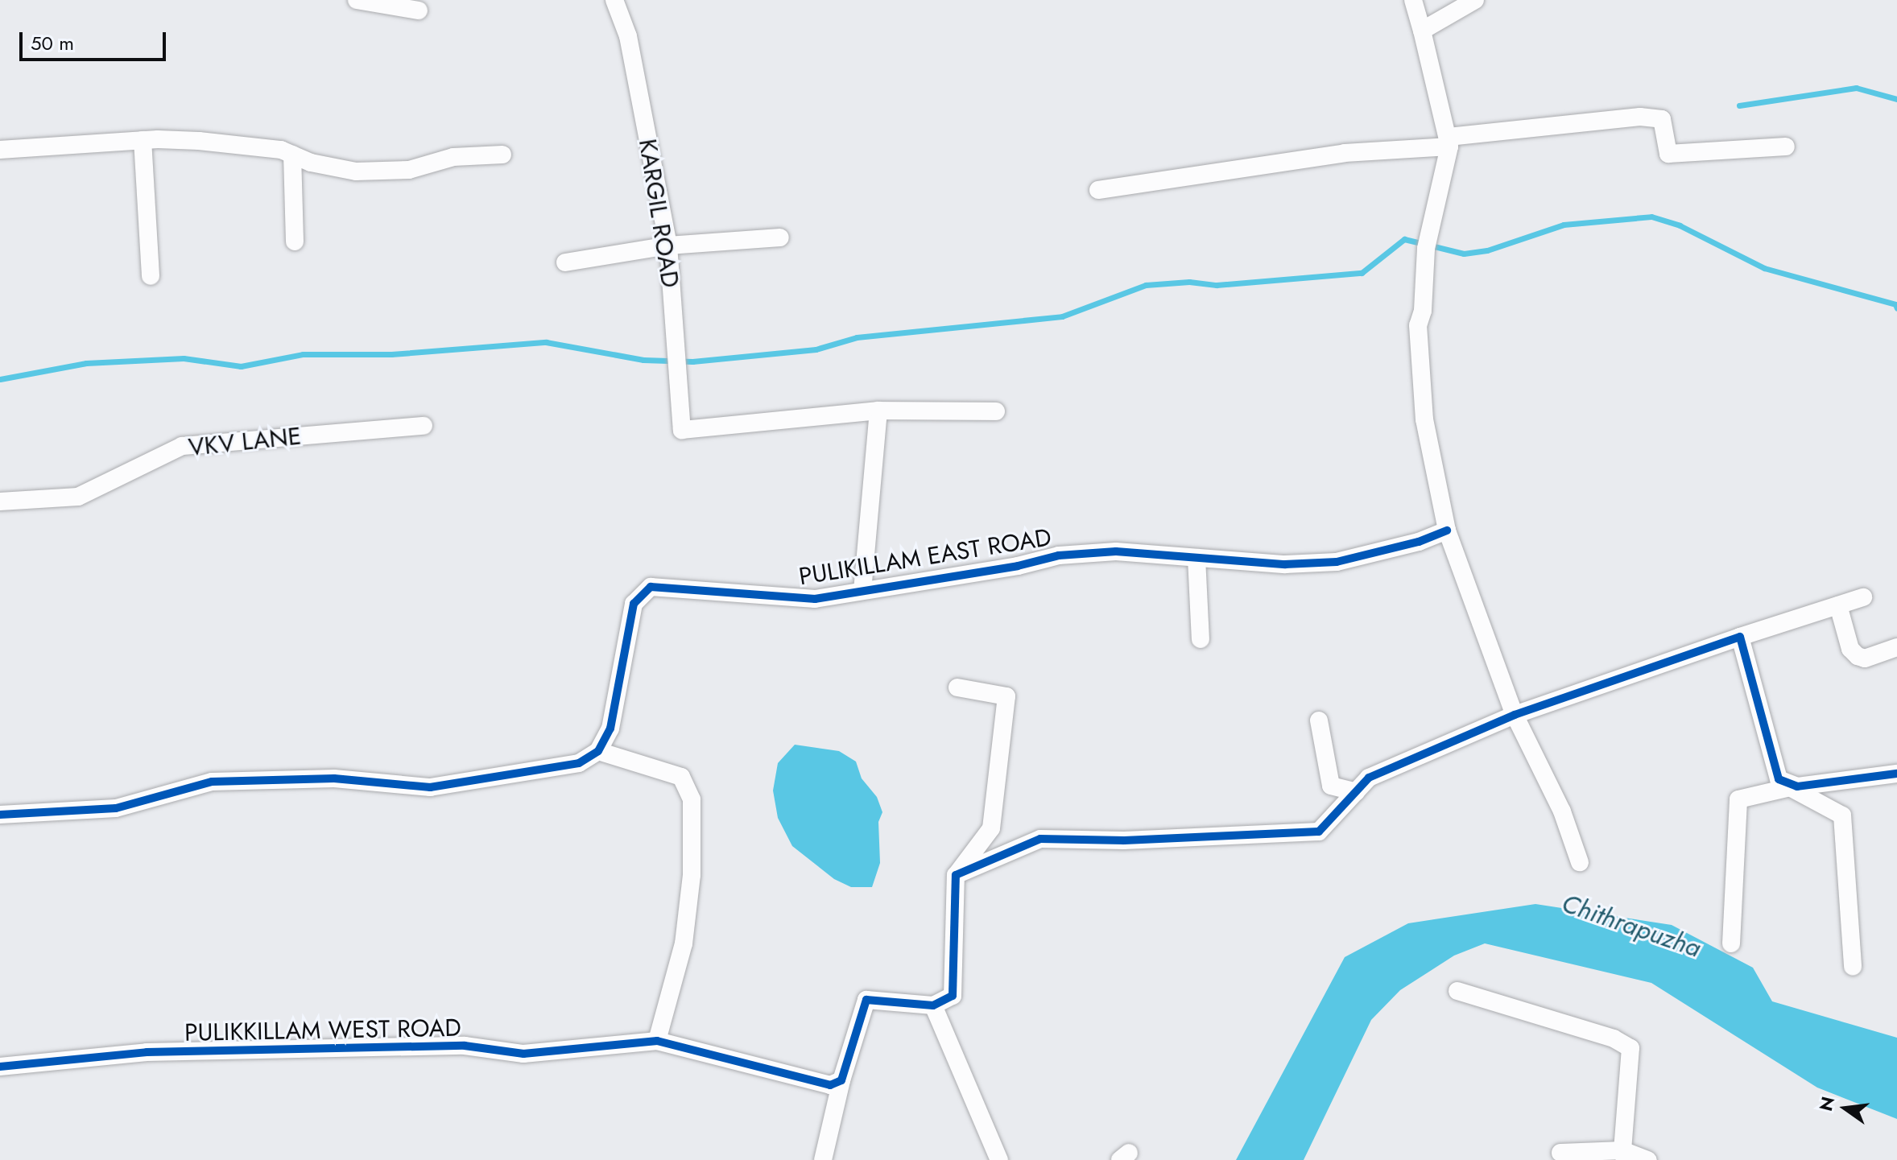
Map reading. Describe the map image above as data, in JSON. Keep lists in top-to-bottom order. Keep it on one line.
{"streets":{"street":["KARGIL ROAD","VKV LANE","PULIKILLAM EAST ROAD","PULIKKILLAM WEST ROAD"]},"water":["Chithrapuzha"],"scale_bar":"50 m","north":"left"}
